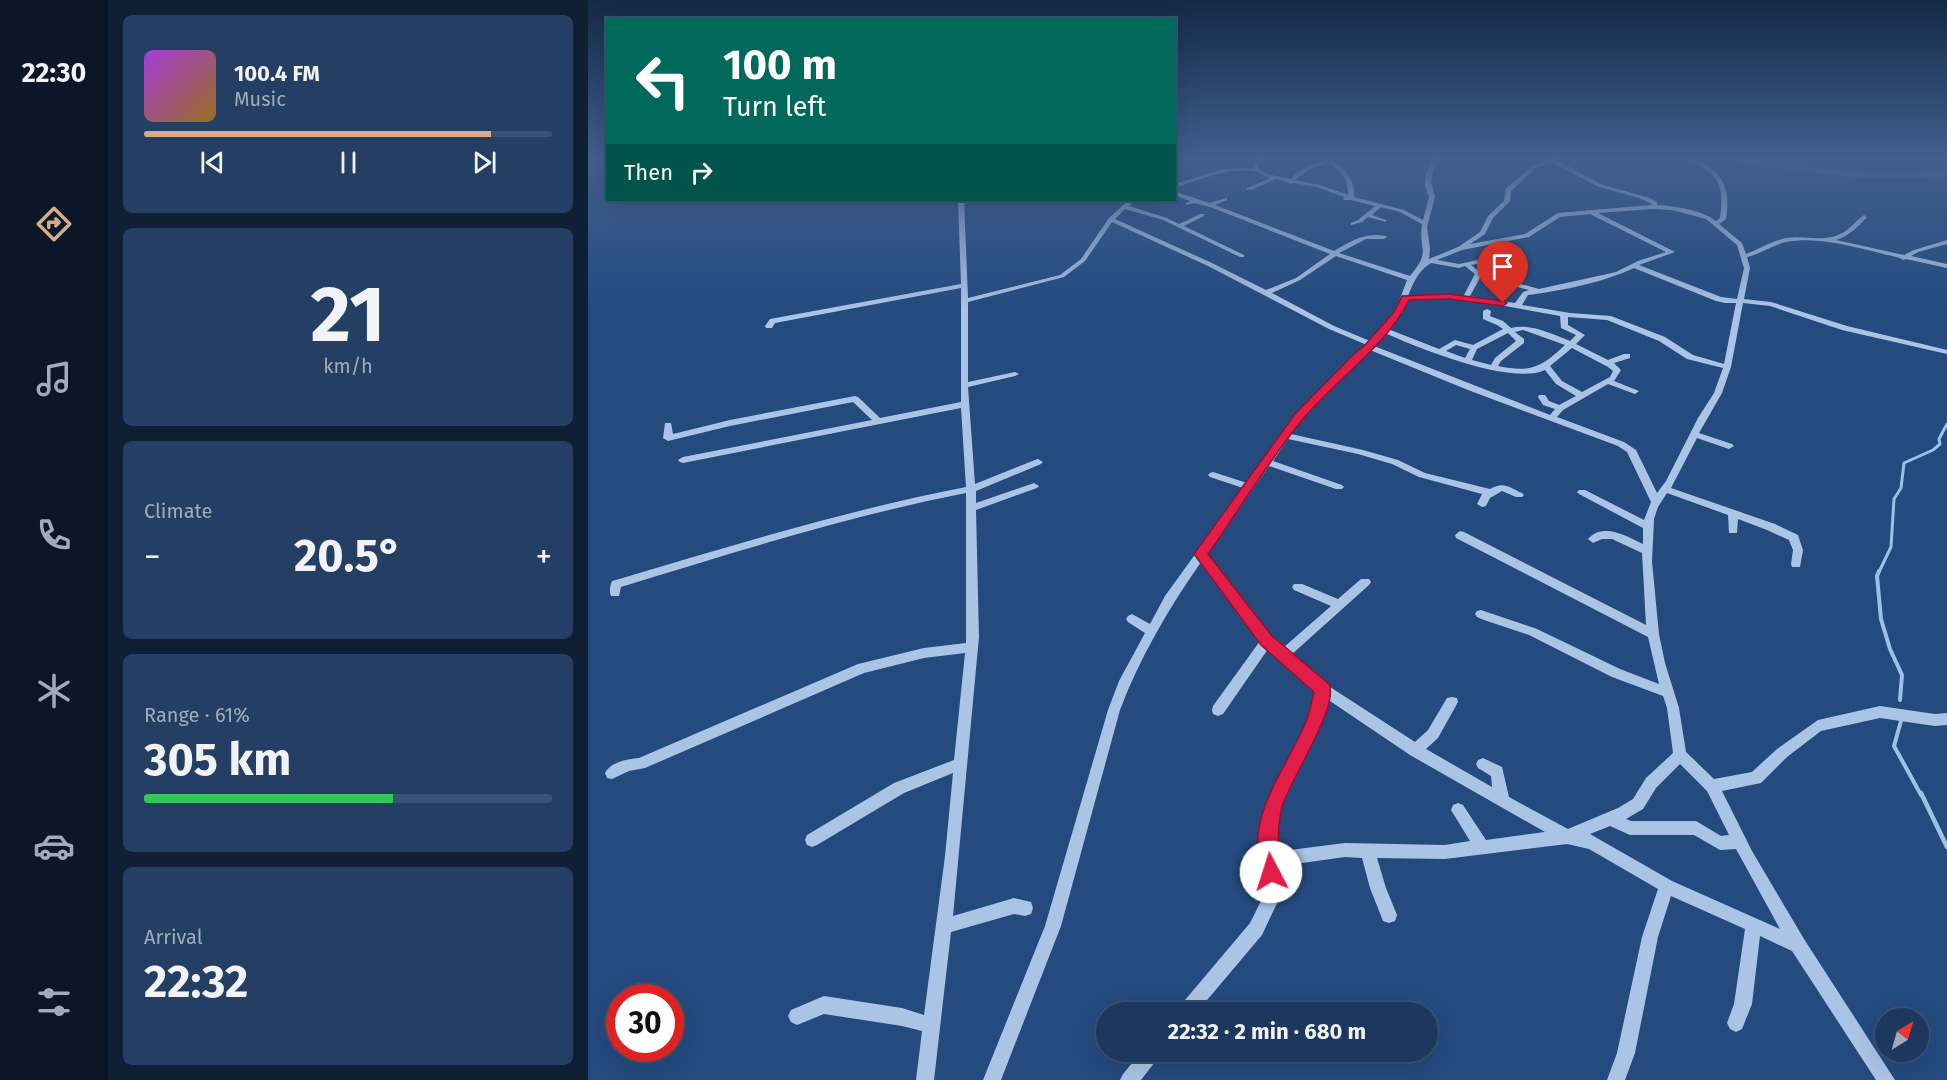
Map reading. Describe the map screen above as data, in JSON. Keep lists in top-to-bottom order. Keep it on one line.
{"north":"top right","page":{"tabs":"22:30","turn":["100 m","Turn left"],"song":["100.4 FM","Music"],"then":"Then","tile":[["21","km/h"],"Climate",["Range · 61%","305 km"],["Arrival","22:32"]],"heat":["−","20.5°","+"],"limit":"30","trip":"22:32 · 2 min · 680 m"}}
